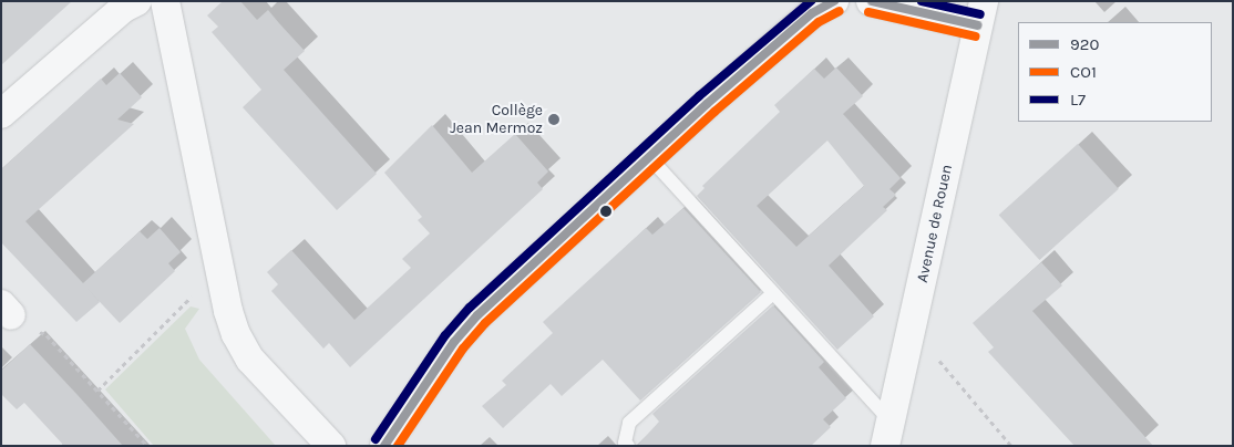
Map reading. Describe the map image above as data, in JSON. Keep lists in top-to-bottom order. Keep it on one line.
{"streets":{"street":["Avenue de Rouen"]},"places":["Collège Jean Mermoz"],"lines":["transit line 920","transit line L7","transit line CO1"],"legend":["920","CO1","L7"]}
